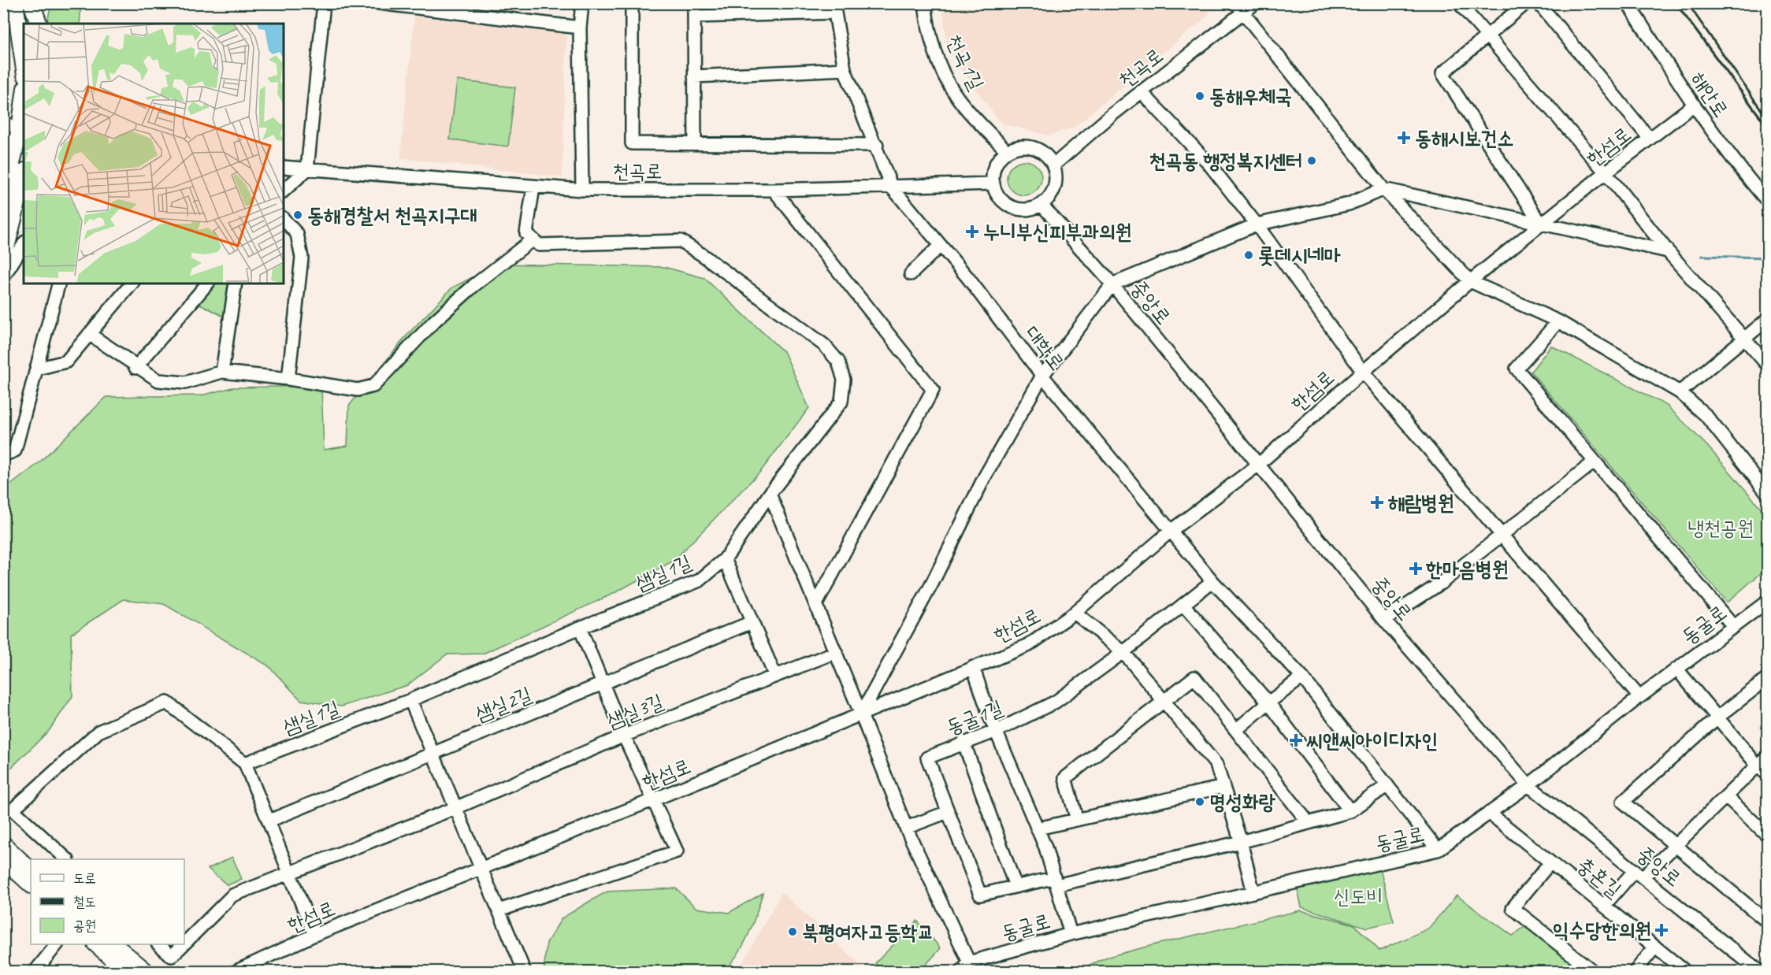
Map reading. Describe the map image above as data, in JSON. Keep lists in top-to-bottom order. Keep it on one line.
{"streets":{"street":["천곡1길","천곡로","해안로","한섬로","중앙로","대학로","샘실1길","동굴로","샘실2길","샘실3길","동굴1길","충혼길"]},"crossings":[["천곡1길","천곡로"],["천곡1길","중앙로"],["천곡로","중앙로"],["천곡로","대학로"],["해안로","한섬로"],["한섬로","중앙로"],["한섬로","대학로"],["한섬로","동굴로"],["중앙로","동굴로"],["대학로","동굴로"],["대학로","동굴1길"],["동굴로","샘실3길"],["동굴로","충혼길"]],"parks":["냉천공원","신도비"],"places":{"other":["동해우체국","천곡동 행정복지센터","동해경찰서 천곡지구대","롯데시네마","명성화랑","북평여자고등학교"],"health":["동해시보건소","누니부신피부과의원","해람병원","한마음병원","씨앤씨아이디자인","익수당한의원"]},"legend":["도로","철도","공원"]}
